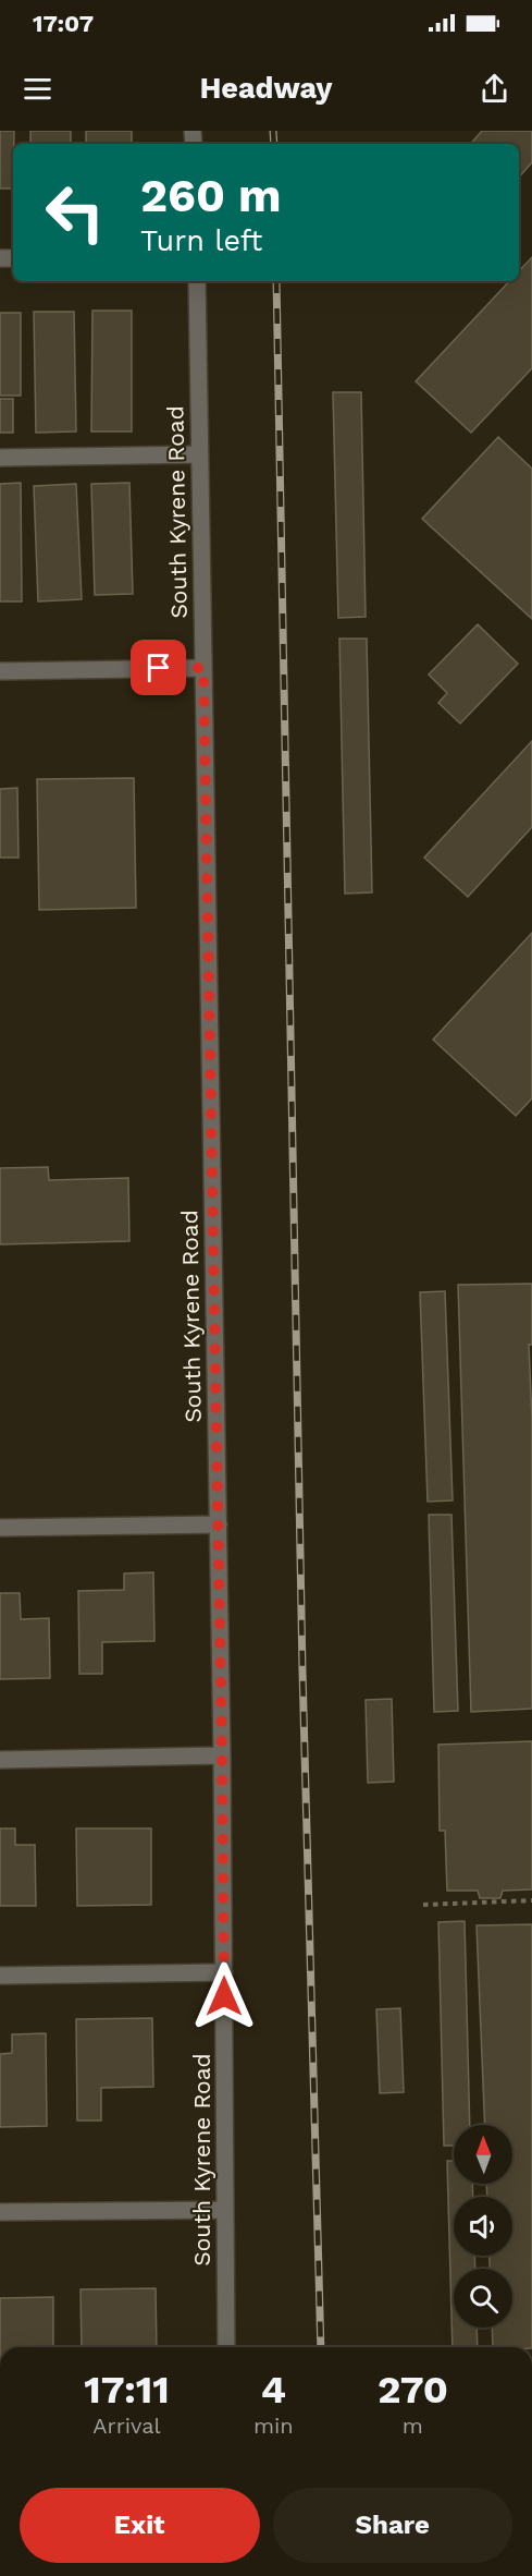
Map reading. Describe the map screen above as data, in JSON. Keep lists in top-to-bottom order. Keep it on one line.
{"streets":{"street":["South Kyrene Road"]},"north":"top","page":{"status":"17:07","header":"Headway","turn":["260 m","Turn left"],"eta":["17:11","Arrival","4","min","270","m"],"buttons":["Exit","Share"]}}
